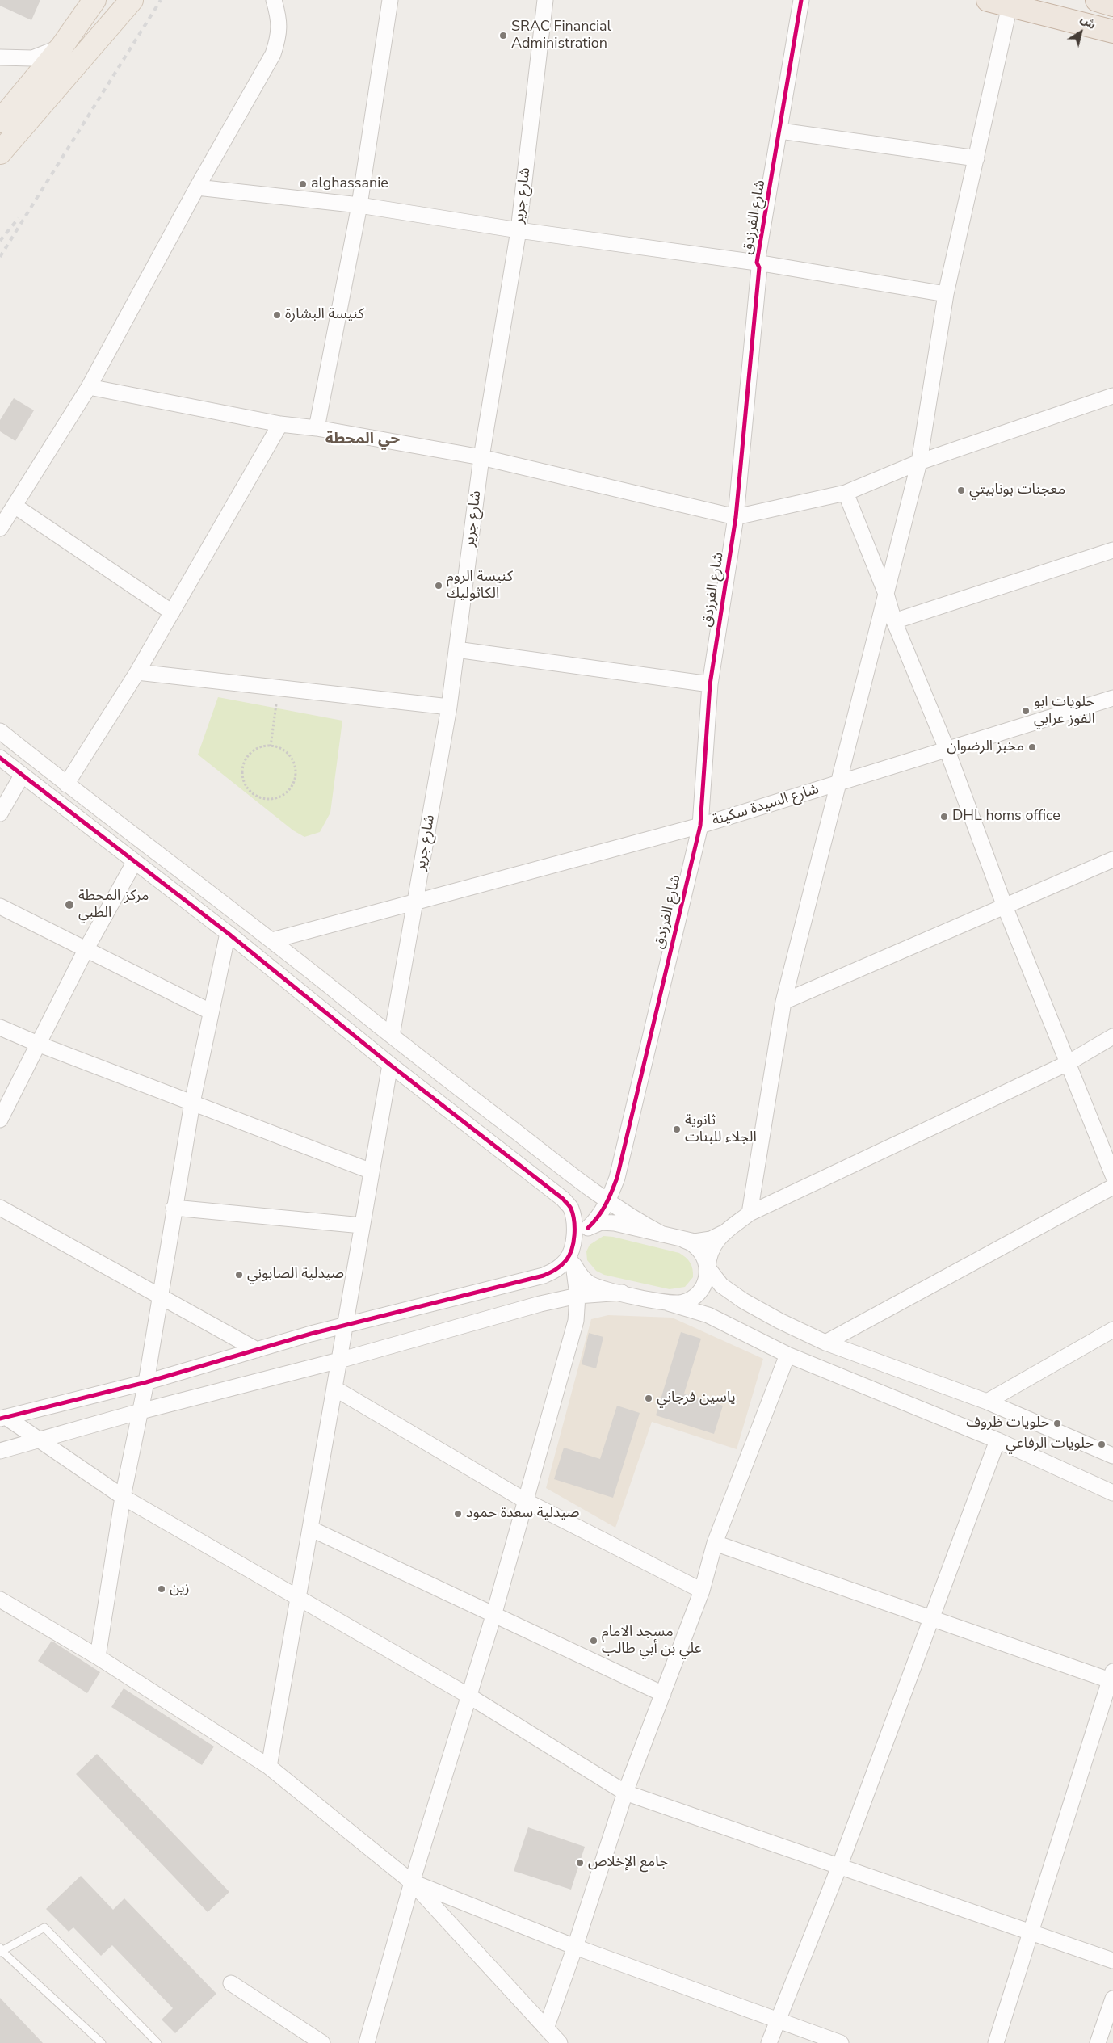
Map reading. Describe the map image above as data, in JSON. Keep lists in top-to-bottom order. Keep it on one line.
{"streets":{"street":["شارع جرير","شارع الفرزدق","شارع السيدة سكينة"]},"crossings":[["شارع جرير","شارع السيدة سكينة"],["شارع الفرزدق","شارع السيدة سكينة"]],"districts":["حي المحطة"],"places":["SRAC Financial Administration","alghassanie","كنيسة البشارة","معجنات بونابيتي","كنيسة الروم الكاثوليك","حلويات ابو الفوز عرابي","مخبز الرضوان","DHL homs office","مركز المحطة الطبي","ثانوية الجلاء للبنات","صيدلية الصابوني","ياسين فرجاني","حلويات ظروف","حلويات الرفاعي","صيدلية سعدة حمود","زين","مسجد الامام علي بن أبي طالب","جامع الإخلاص"],"north":"top right"}
